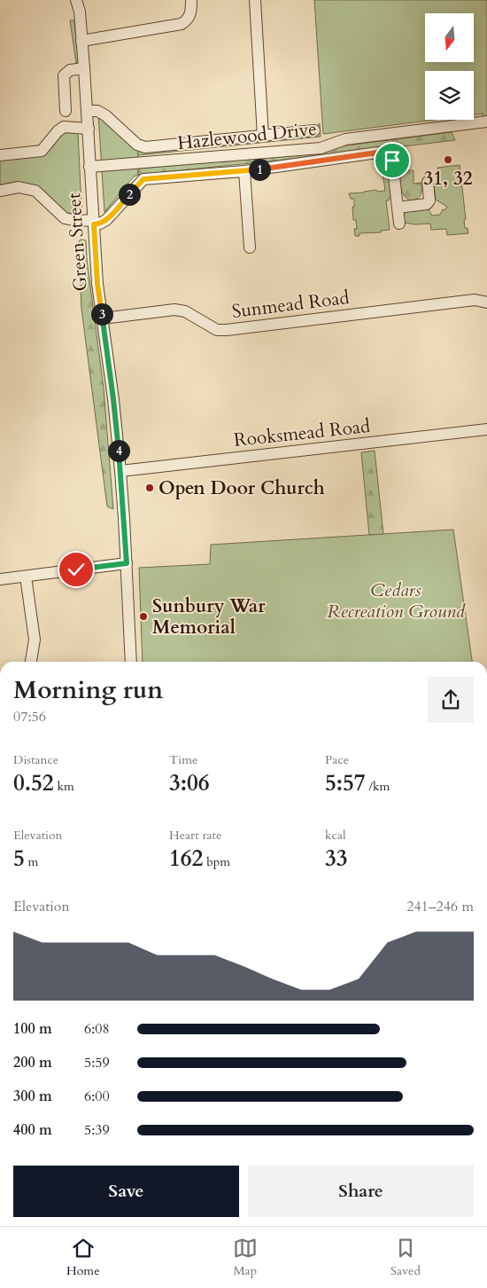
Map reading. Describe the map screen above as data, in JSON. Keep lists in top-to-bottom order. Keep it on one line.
{"streets":{"street":["Hazlewood Drive","Green Street","Sunmead Road","Rooksmead Road"]},"crossings":[["Hazlewood Drive","Green Street"],["Green Street","Sunmead Road"],["Green Street","Rooksmead Road"]],"parks":["Cedars Recreation Ground"],"places":["31, 32","Open Door Church","Sunbury War Memorial"],"north":"bottom","page":{"pins":["1","2","3","4"],"heading":["Morning run","07:56"],"stats":[["Distance","0.52 km"],["Time","3:06"],["Pace","5:57 /km"],["Elevation","5 m"],["Heart rate","162 bpm"],["kcal","33"]],"chart":["Elevation","241–246 m"],"list":[{"name":"100 m","note":"6:08"},{"name":"200 m","note":"5:59"},{"name":"300 m","note":"6:00"},{"name":"400 m","note":"5:39"}],"buttons":["Save","Share"],"tabs":["Home","Map","Saved"]}}
